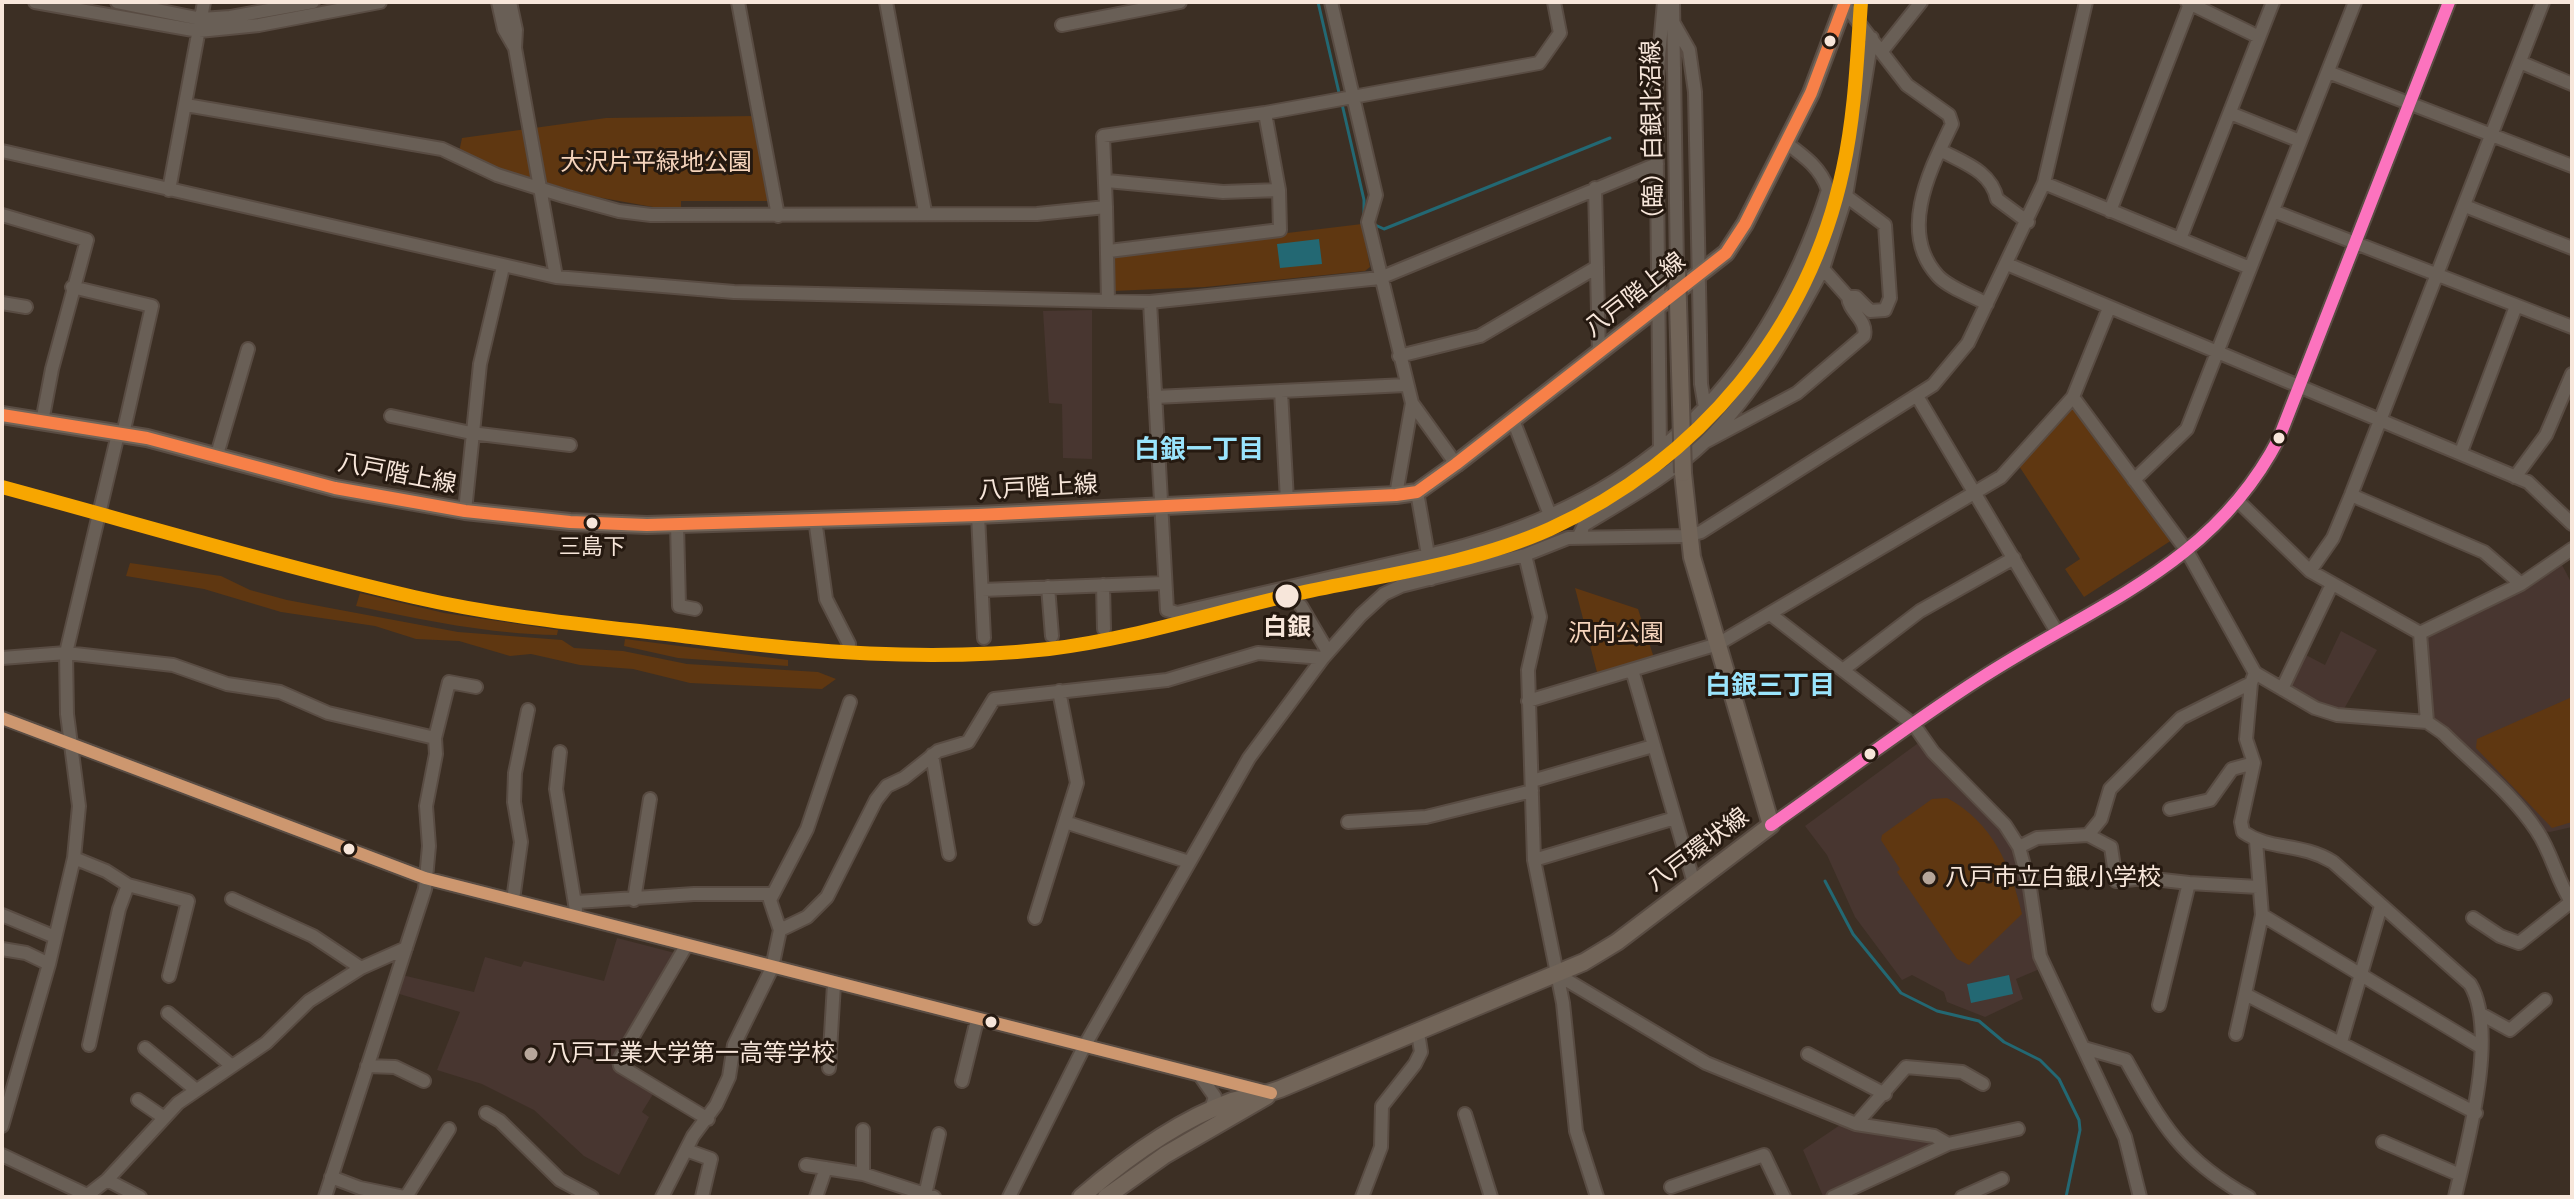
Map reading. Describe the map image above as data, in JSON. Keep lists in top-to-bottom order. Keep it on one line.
{"streets":{"main road":["八戸階上線","八戸環状線"],"street":["（臨）白銀北沼線"]},"crossings":[["（臨）白銀北沼線","八戸環状線"]],"districts":["白銀一丁目","白銀三丁目"],"parks":["大沢片平緑地公園","沢向公園"],"places":["三島下","白銀","八戸市立白銀小学校","八戸工業大学第一高等学校"]}
